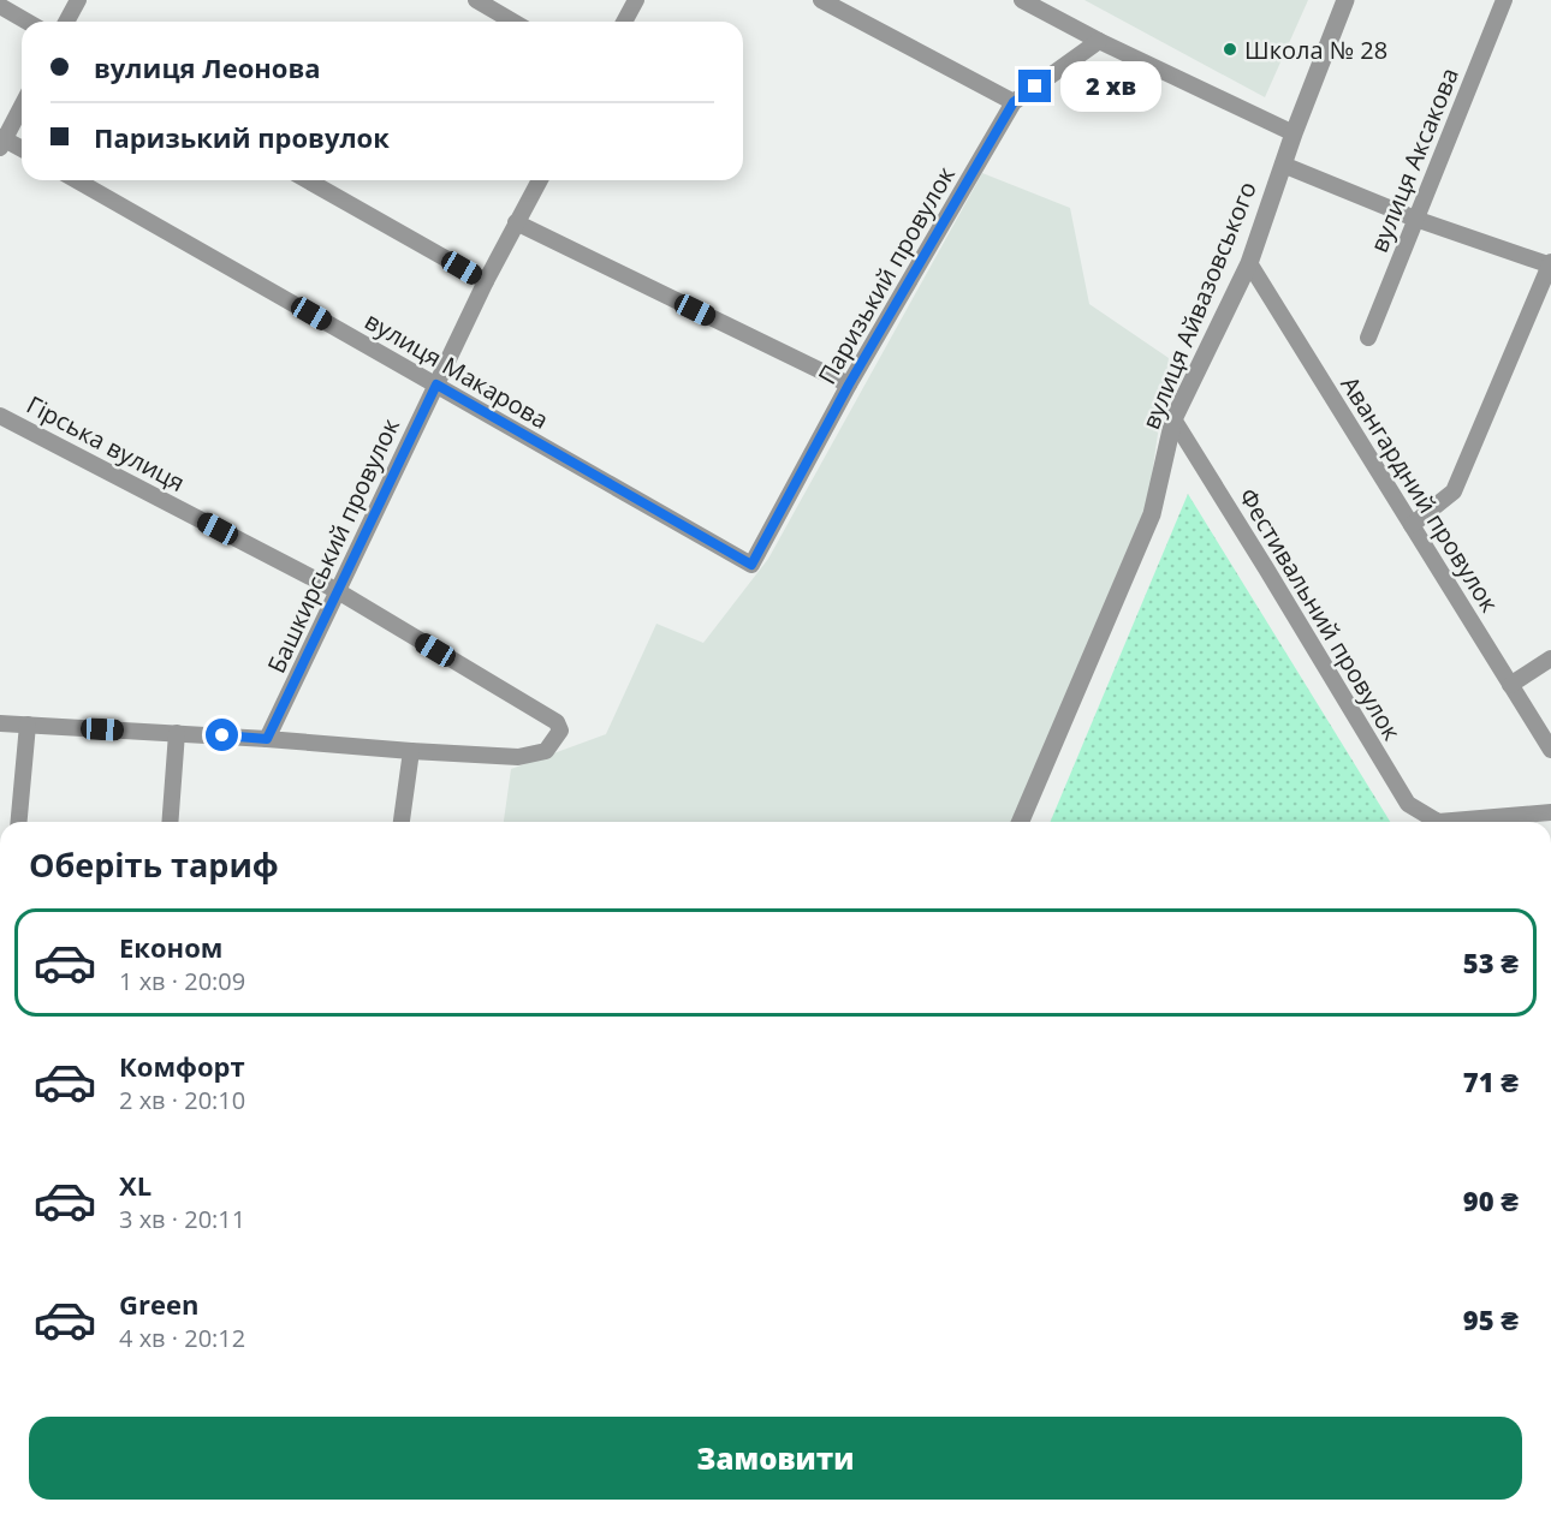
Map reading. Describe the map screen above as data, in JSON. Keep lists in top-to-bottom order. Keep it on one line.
{"streets":{"street":["вулиця Аксакова","Паризький провулок","вулиця Айвазовського","вулиця Макарова","Гірська вулиця","Авангардний провулок","Башкирський провулок","Фестивальний провулок"]},"crossings":[["Паризький провулок","вулиця Макарова"],["вулиця Айвазовського","Авангардний провулок"],["вулиця Айвазовського","Фестивальний провулок"],["вулиця Макарова","Башкирський провулок"],["Гірська вулиця","Башкирський провулок"]],"places":["Школа № 28"],"page":{"banner":["вулиця Леонова","Паризький провулок"],"bubble":"2 хв","heading":"Оберіть тариф","list":[{"name":"Економ","note":"1 хв · 20:09","value":"53 ₴"},{"name":"Комфорт","note":"2 хв · 20:10","value":"71 ₴"},{"name":"XL","note":"3 хв · 20:11","value":"90 ₴"},{"name":"Green","note":"4 хв · 20:12","value":"95 ₴"}],"buttons":"Замовити"}}
